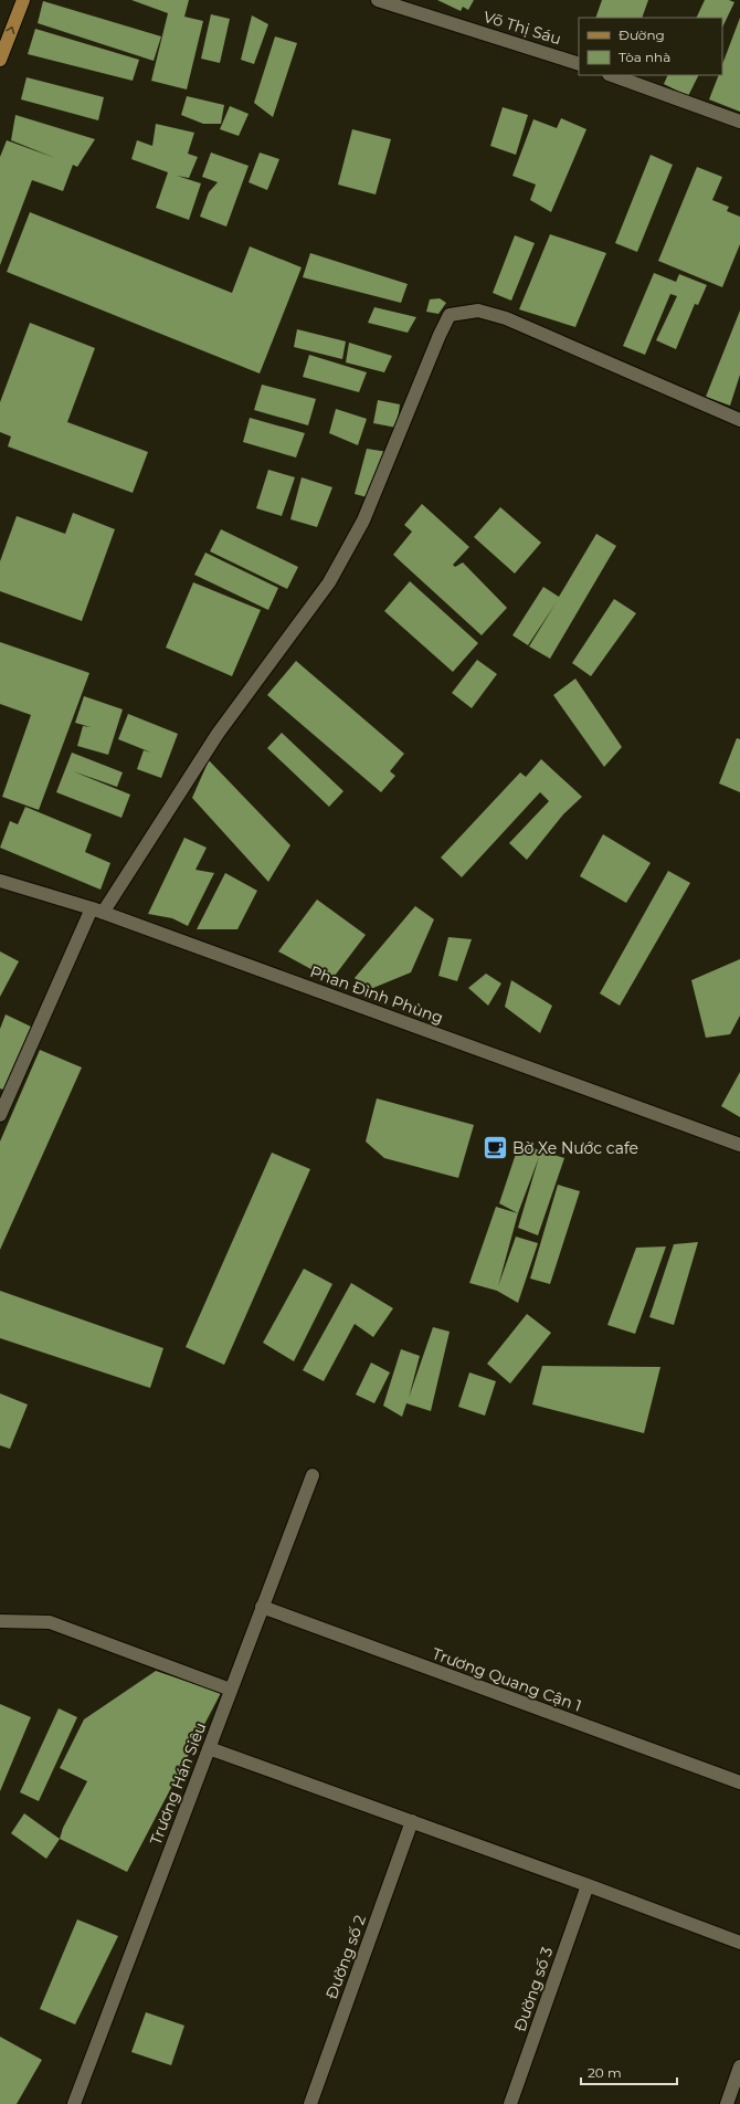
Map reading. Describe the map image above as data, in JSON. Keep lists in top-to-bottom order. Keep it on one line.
{"streets":{"street":["Võ Thị Sáu","Phan Đình Phùng","Trương Quang Cận 1","Trương Hán Siêu","Đường số 2","Đường số 3"]},"crossings":[["Trương Quang Cận 1","Trương Hán Siêu"]],"places":{"cafe":["Bờ Xe Nước cafe"]},"legend":["Đường","Tòa nhà"],"scale_bar":"20 m"}
